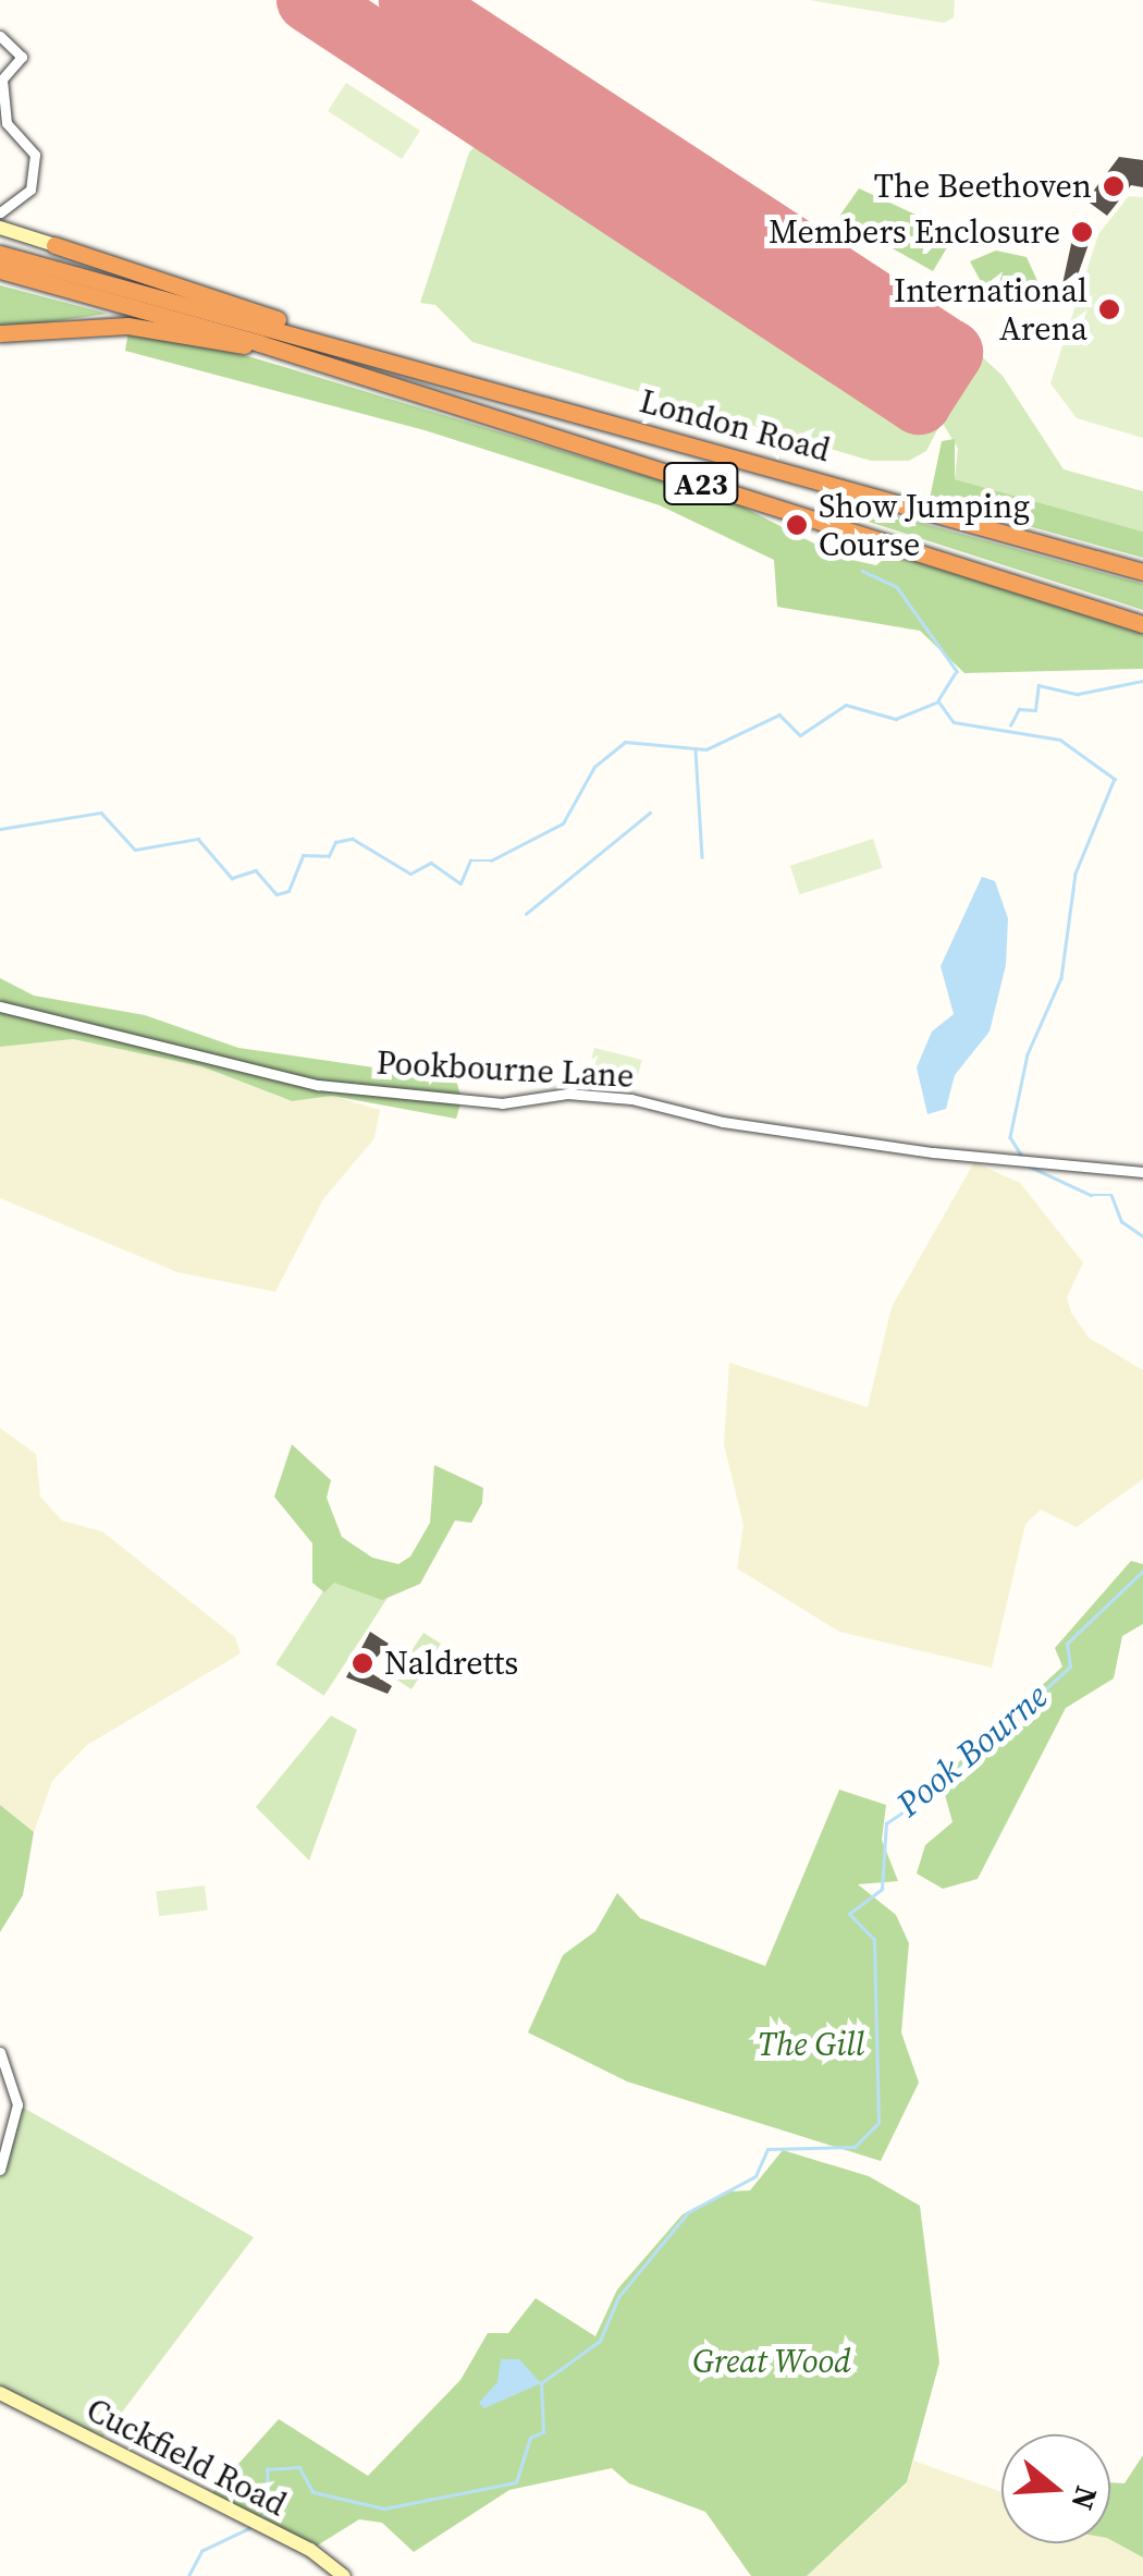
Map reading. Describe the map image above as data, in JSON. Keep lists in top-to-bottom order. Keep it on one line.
{"streets":{"highway":["London Road","A23"],"street":["Pookbourne Lane","Cuckfield Road"]},"crossings":[["London Road","A23"]],"water":["Pook Bourne"],"parks":["The Gill","Great Wood"],"places":["The Beethoven","Members Enclosure","International Arena","Show Jumping Course","Naldretts"],"north":"right"}
